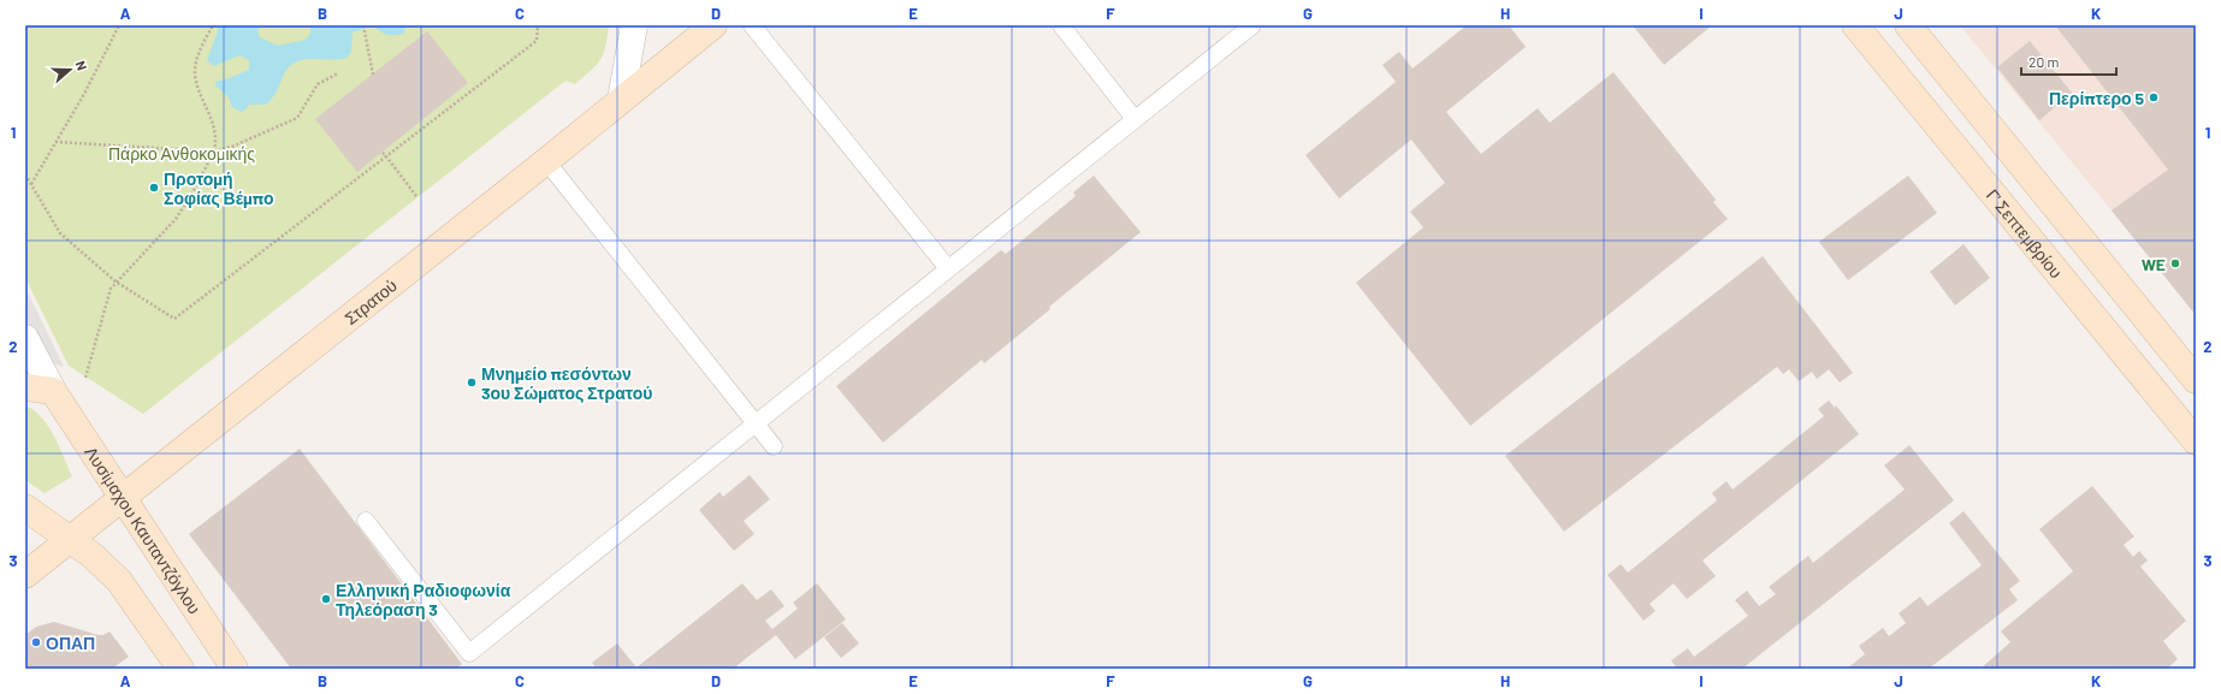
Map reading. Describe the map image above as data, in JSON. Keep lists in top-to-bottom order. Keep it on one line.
{"streets":{"main road":["Γ' Σεπτεμβρίου","Στρατού","Λυσίμαχου Καυταντζόγλου"]},"crossings":[["Στρατού","Λυσίμαχου Καυταντζόγλου"]],"parks":["Πάρκο Ανθοκομικής"],"places":["Περίπτερο 5","Προτομή Σοφίας Βέμπο","WE","Μνημείο πεσόντων 3ου Σώματος Στρατού","Ελληνική Ραδιοφωνία Τηλεόραση 3","ΟΠΑΠ"],"scale_bar":"20 m","north":"right","grid":{"columns":["A","B","C","D","E","F","G","H","I","J","K"],"rows":["1","2","3"]}}
